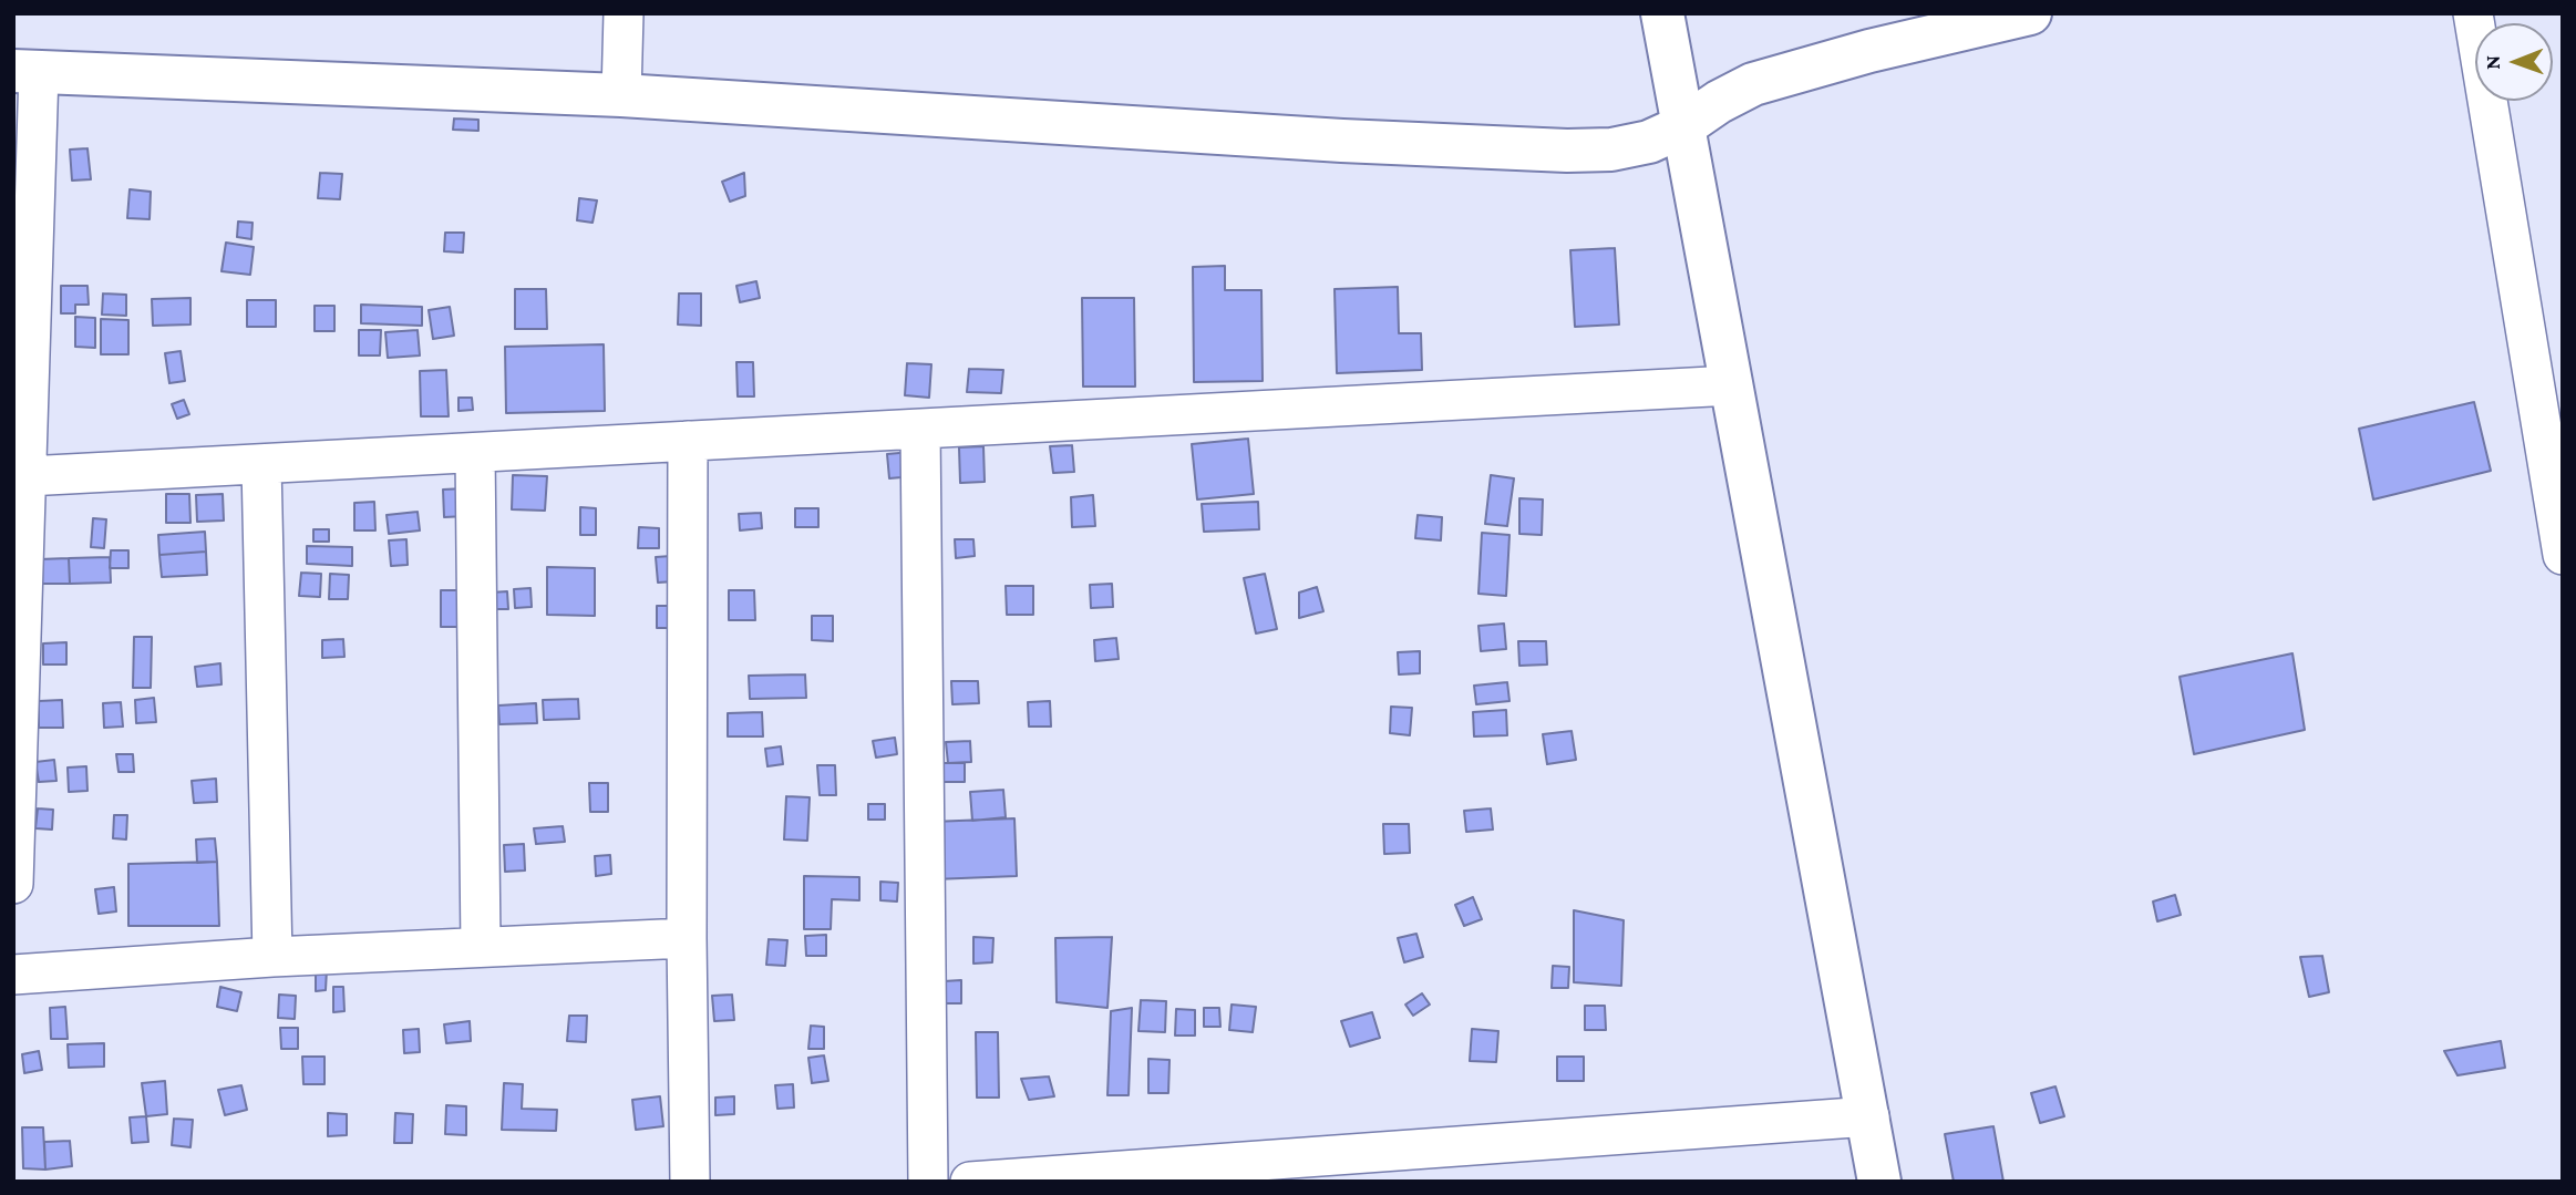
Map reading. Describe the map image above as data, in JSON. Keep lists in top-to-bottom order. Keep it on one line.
{"north":"left"}
